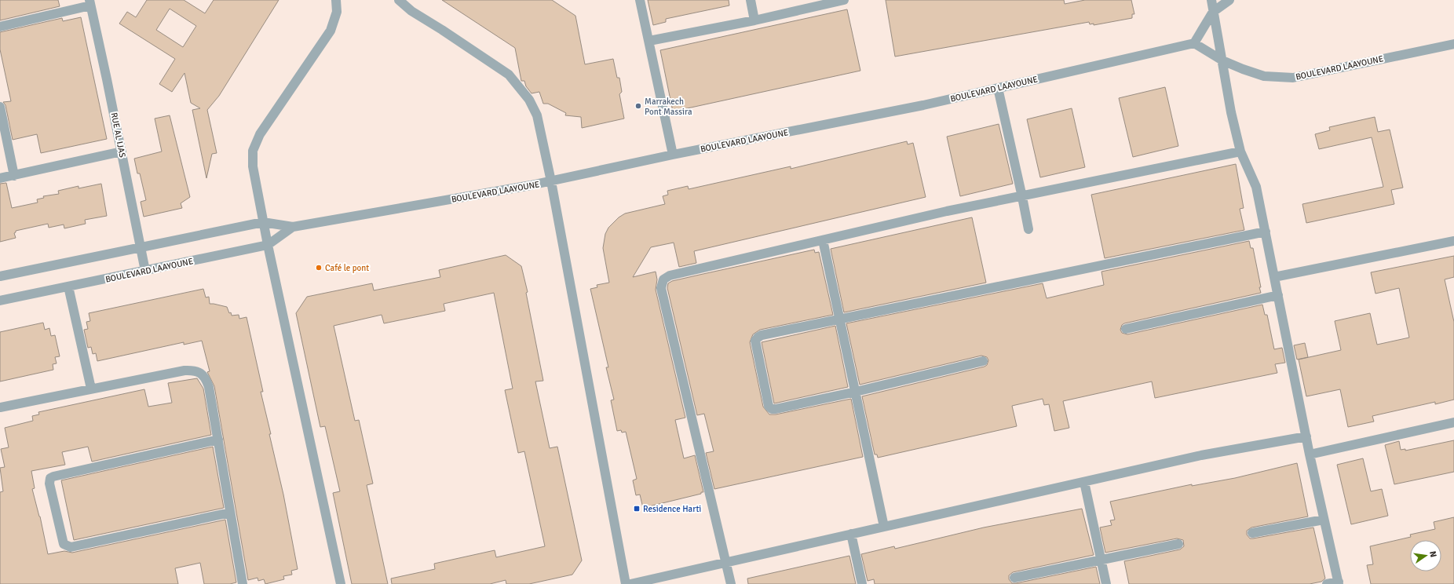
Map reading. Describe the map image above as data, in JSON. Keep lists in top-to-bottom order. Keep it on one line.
{"streets":{"street":["BOULEVARD LAAYOUNE","RUE AL IJAS"]},"crossings":[["BOULEVARD LAAYOUNE","RUE AL IJAS"]],"places":{"other":["Marrakech Pont Massira","Café le pont"],"transit":["Residence Harti"]},"north":"right"}
